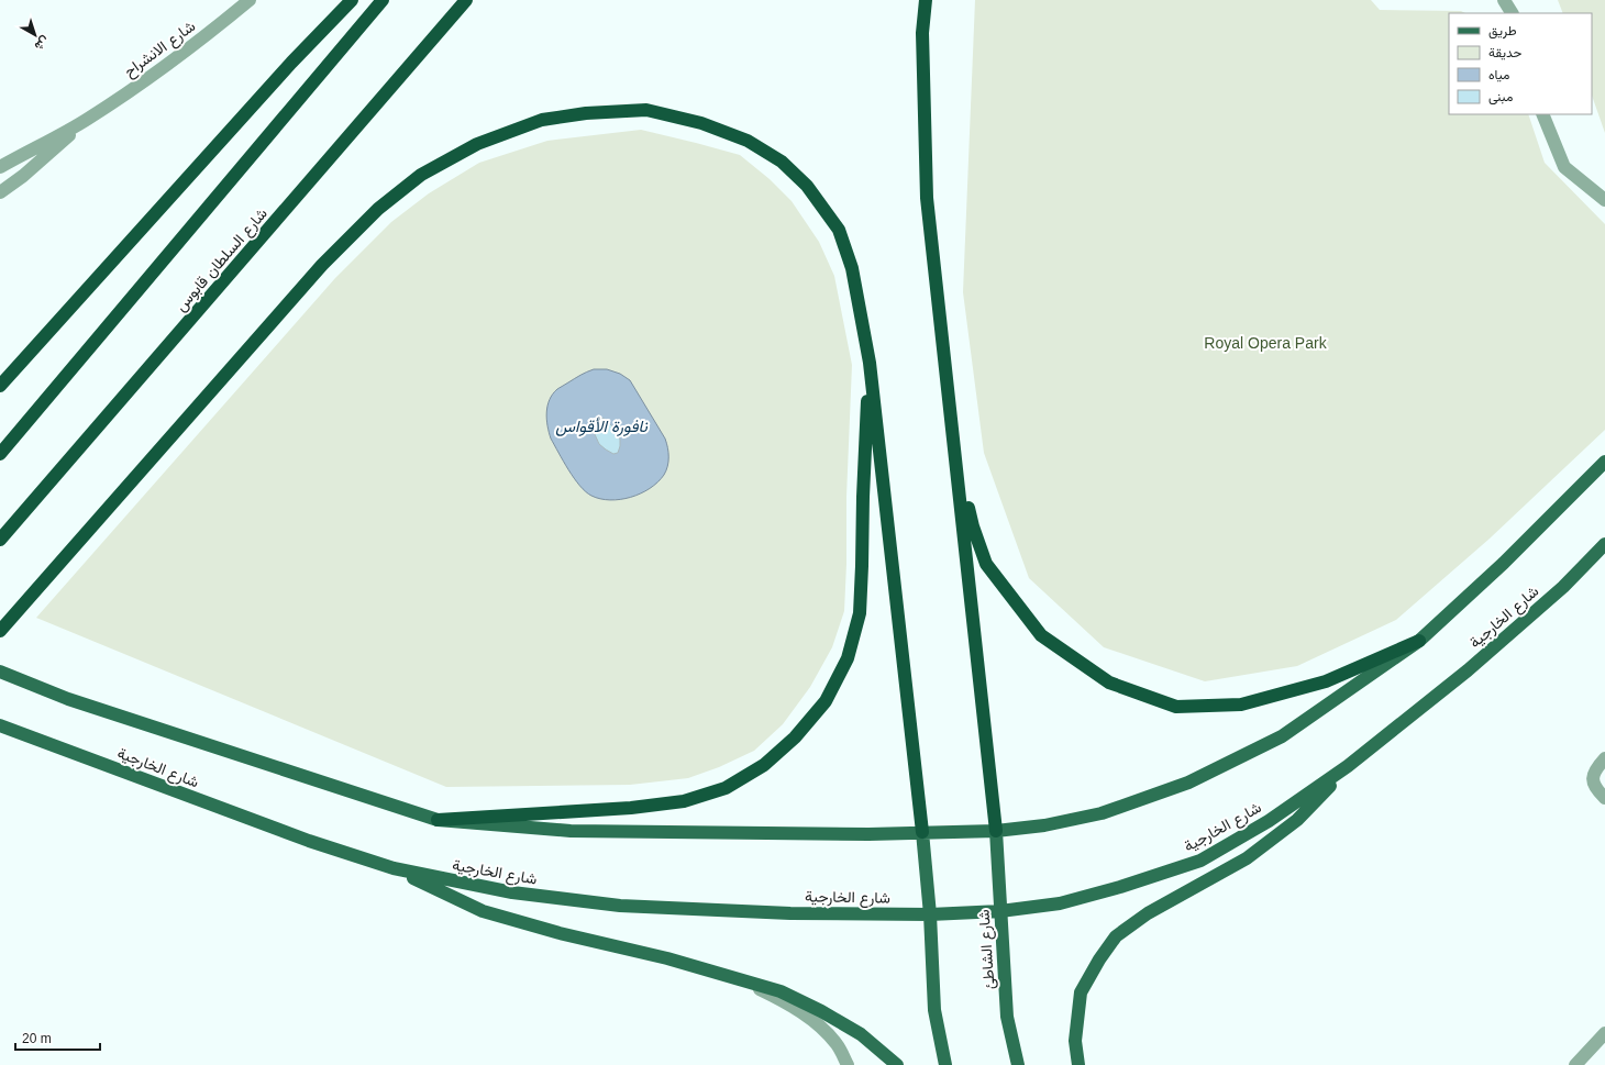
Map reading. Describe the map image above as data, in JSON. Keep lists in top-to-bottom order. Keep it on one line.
{"streets":{"highway":["شارع السلطان قابوس"],"main road":["شارع الخارجية","شارع الشاطئ"],"street":["شارع الانشراح"]},"crossings":[["شارع الخارجية","شارع الشاطئ"]],"water":["نافورة الأقواس"],"parks":["Royal Opera Park"],"legend":["طريق","حديقة","مياه","مبنى"],"scale_bar":"20 m","north":"bottom right"}
